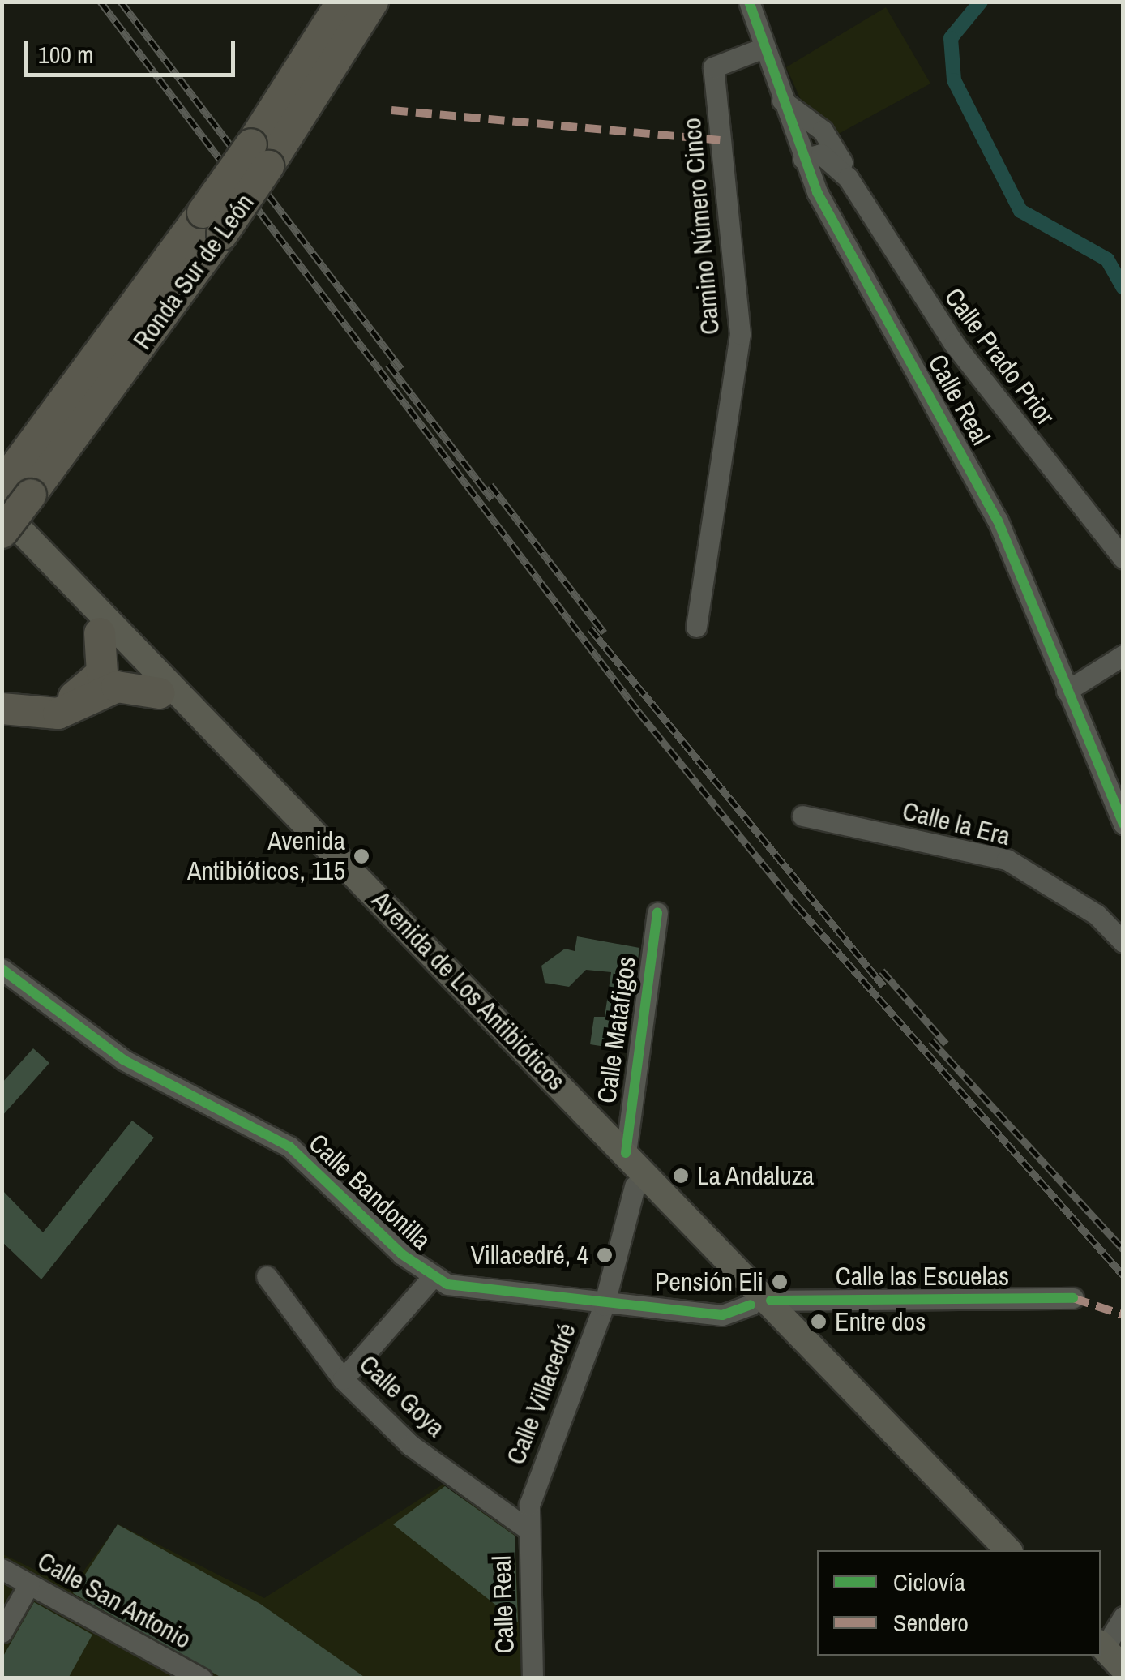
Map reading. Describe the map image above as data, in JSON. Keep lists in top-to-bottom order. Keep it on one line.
{"streets":{"highway":["Ronda Sur de León"],"main road":["Avenida de Los Antibióticos"],"street":["Camino Número Cinco","Calle Prado Prior","Calle Real","Calle la Era","Calle Matafigos","Calle Bandonilla","Calle las Escuelas","Calle Villacedré","Calle Goya","Calle San Antonio"]},"crossings":[["Camino Número Cinco","Calle Real"],["Calle Prado Prior","Calle Real"],["Calle Real","Calle Villacedré"],["Calle Real","Calle Goya"],["Avenida de Los Antibióticos","Calle Matafigos"],["Avenida de Los Antibióticos","Calle Bandonilla"],["Avenida de Los Antibióticos","Calle las Escuelas"],["Avenida de Los Antibióticos","Calle Villacedré"],["Calle Bandonilla","Calle las Escuelas"],["Calle Bandonilla","Calle Villacedré"],["Calle Villacedré","Calle Goya"]],"places":["Avenida Antibióticos, 115","La Andaluza","Villacedré, 4","Pensión Eli","Entre dos"],"legend":["Ciclovía","Sendero"],"scale_bar":"100 m"}
